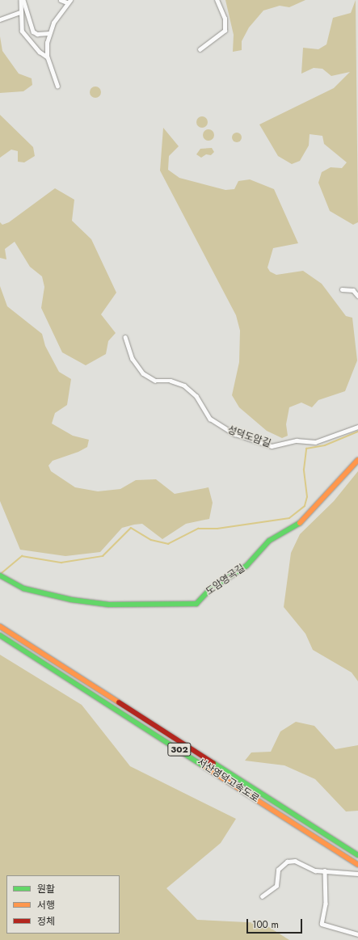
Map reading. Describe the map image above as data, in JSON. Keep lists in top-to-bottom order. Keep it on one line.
{"streets":{"main road":["도암영곡길","302","서산영덕고속도로"],"street":["성덕도암길"]},"legend":["원활","서행","정체"],"scale_bar":"100 m"}
